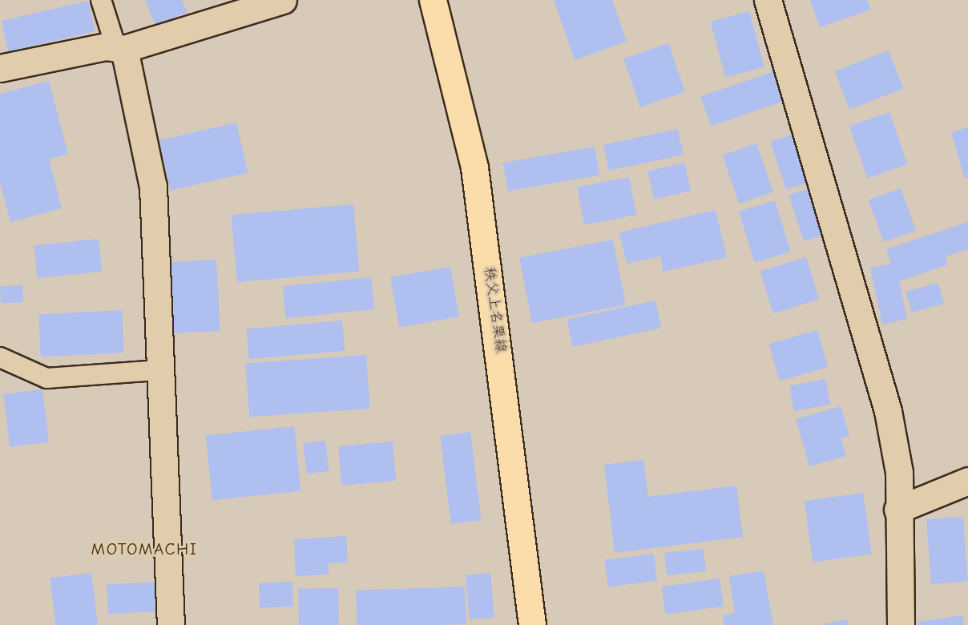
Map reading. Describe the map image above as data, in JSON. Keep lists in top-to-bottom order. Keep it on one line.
{"streets":{"main road":["秩父上名栗線"]},"districts":["MOTOMACHI"]}
